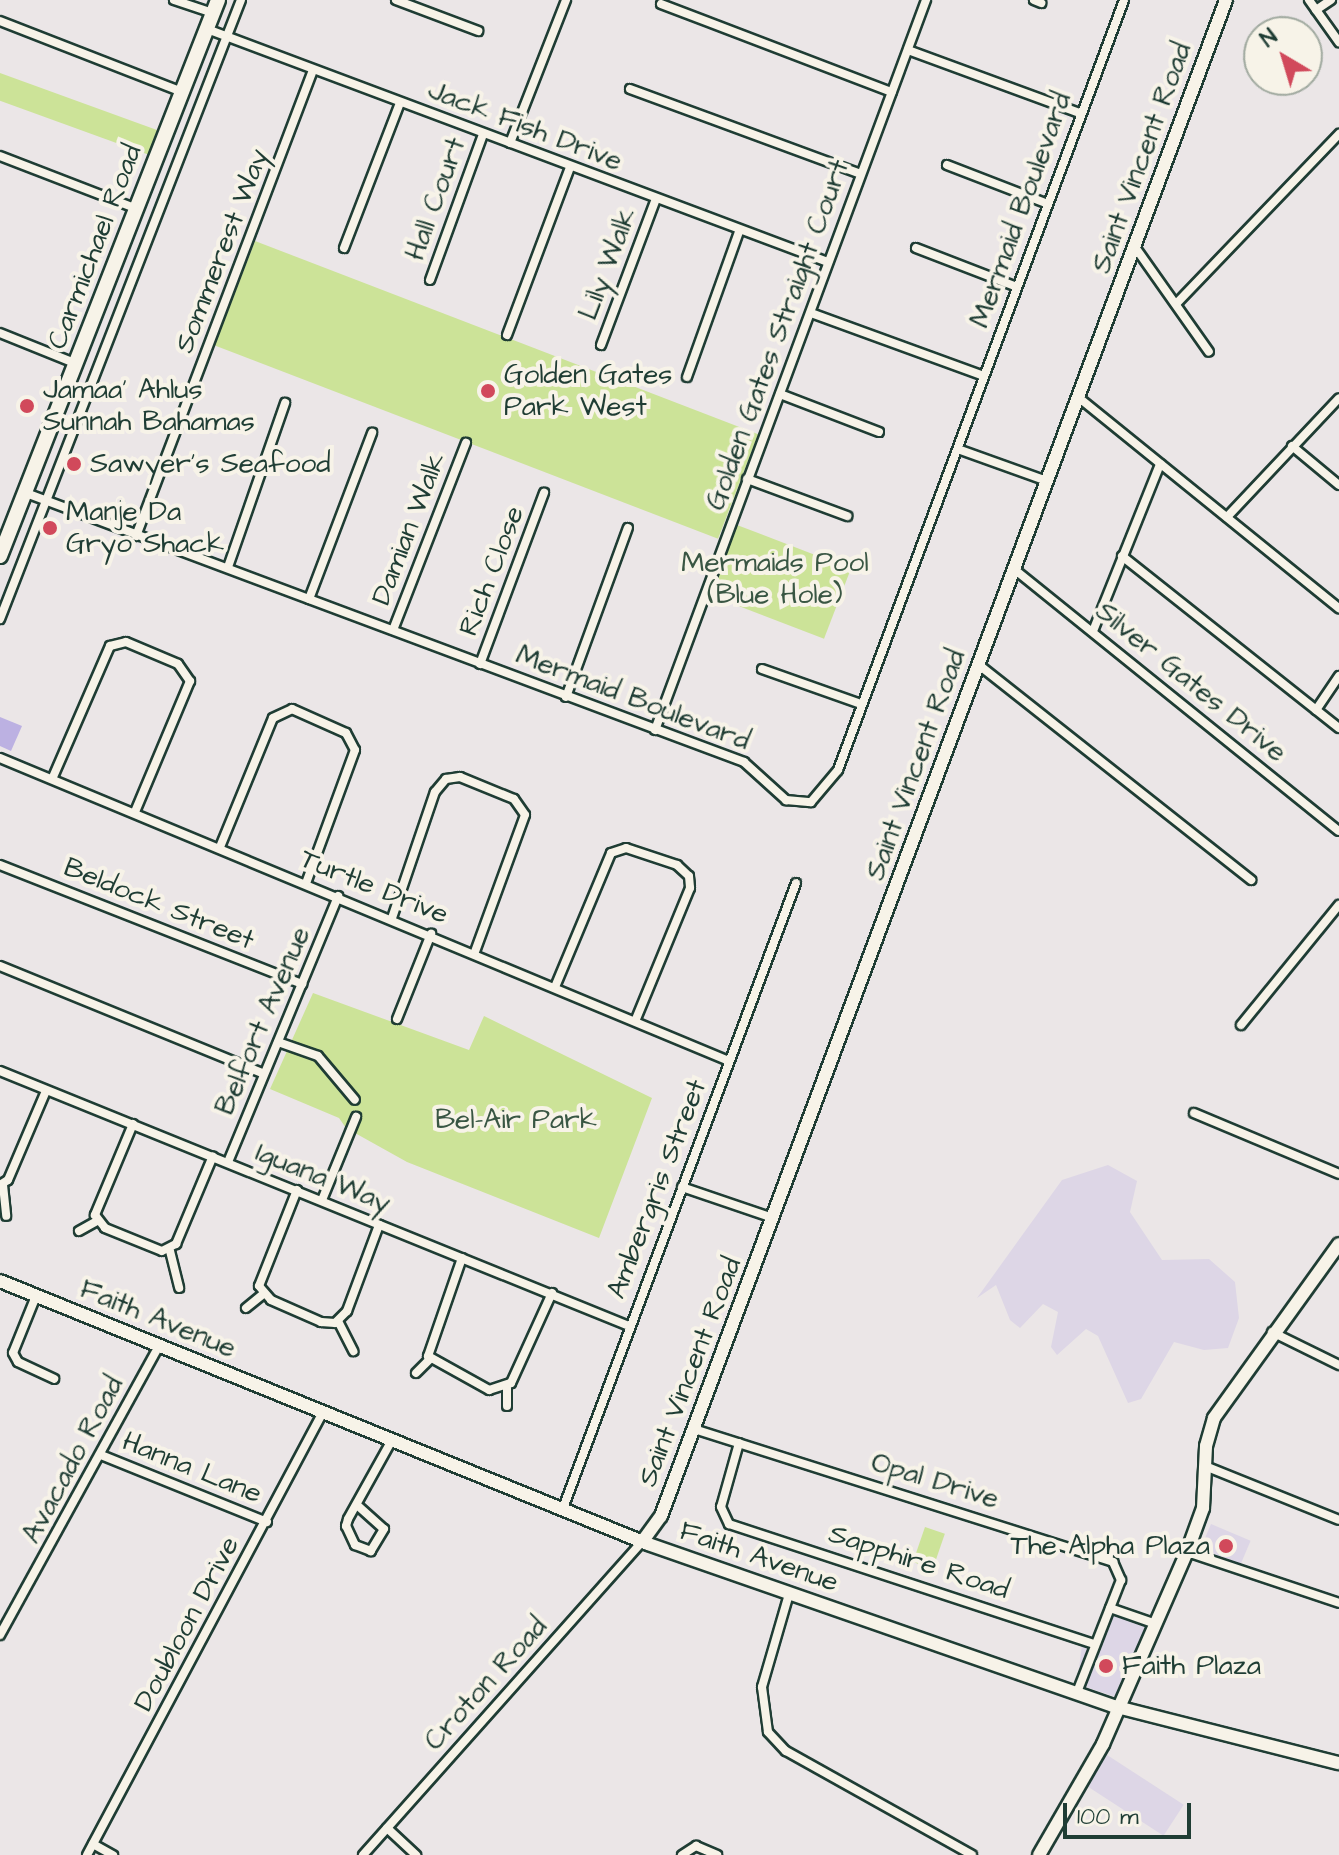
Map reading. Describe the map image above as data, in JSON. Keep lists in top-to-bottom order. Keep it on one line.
{"streets":{"main road":["Carmichael Road"],"street":["Jack Fish Drive","Saint Vincent Road","Hall Court","Mermaid Boulevard","Sommerest Way","Lily Walk","Golden Gates Straight Court","Damian Walk","Rich Close","Silver Gates Drive","Turtle Drive","Beldock Street","Belfort Avenue","Iguana Way","Ambergris Street","Faith Avenue","Avacado Road","Hanna Lane","Opal Drive","Sapphire Road","Doubloon Drive","Croton Road"]},"crossings":[["Jack Fish Drive","Hall Court"],["Jack Fish Drive","Carmichael Road"],["Jack Fish Drive","Sommerest Way"],["Jack Fish Drive","Lily Walk"],["Jack Fish Drive","Golden Gates Straight Court"],["Saint Vincent Road","Silver Gates Drive"],["Saint Vincent Road","Faith Avenue"],["Saint Vincent Road","Opal Drive"],["Saint Vincent Road","Croton Road"],["Mermaid Boulevard","Carmichael Road"],["Mermaid Boulevard","Sommerest Way"],["Mermaid Boulevard","Golden Gates Straight Court"],["Mermaid Boulevard","Damian Walk"],["Mermaid Boulevard","Rich Close"],["Turtle Drive","Belfort Avenue"],["Turtle Drive","Ambergris Street"],["Beldock Street","Belfort Avenue"],["Belfort Avenue","Iguana Way"],["Iguana Way","Ambergris Street"],["Ambergris Street","Faith Avenue"],["Faith Avenue","Avacado Road"],["Faith Avenue","Doubloon Drive"],["Faith Avenue","Croton Road"],["Avacado Road","Hanna Lane"],["Hanna Lane","Doubloon Drive"],["Opal Drive","Sapphire Road"]],"parks":["Mermaids Pool (Blue Hole)","Bel-Air Park"],"places":["Golden Gates Park West","Jamaa' Ahlus Sunnah Bahamas","Sawyer's Seafood","Manje Da Gryo Shack","The Alpha Plaza","Faith Plaza"],"scale_bar":"100 m","north":"top left"}
